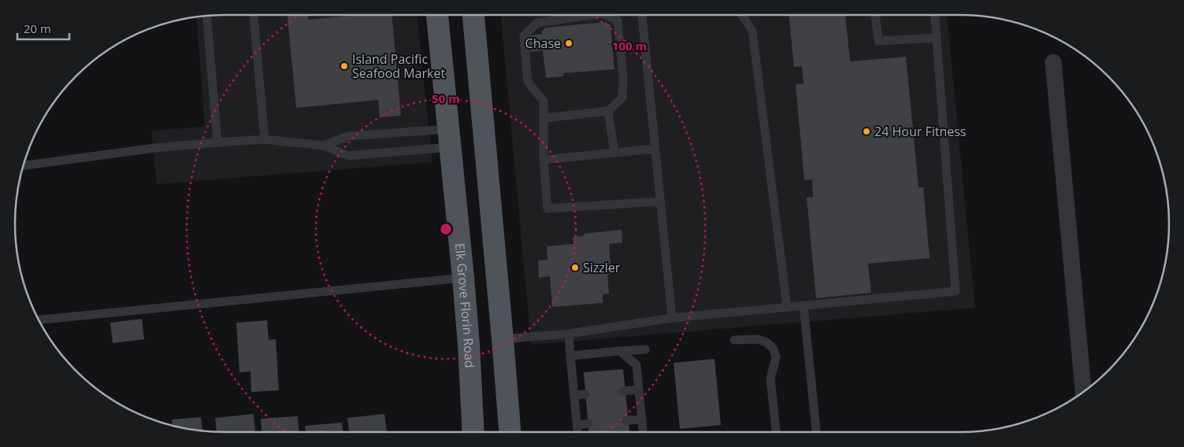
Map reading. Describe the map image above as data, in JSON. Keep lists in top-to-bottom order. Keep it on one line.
{"streets":{"main road":["Elk Grove Florin Road"]},"places":["Chase","Island Pacific Seafood Market","24 Hour Fitness","Sizzler"],"scale_bar":"20 m","rings":["100 m","50 m"]}
